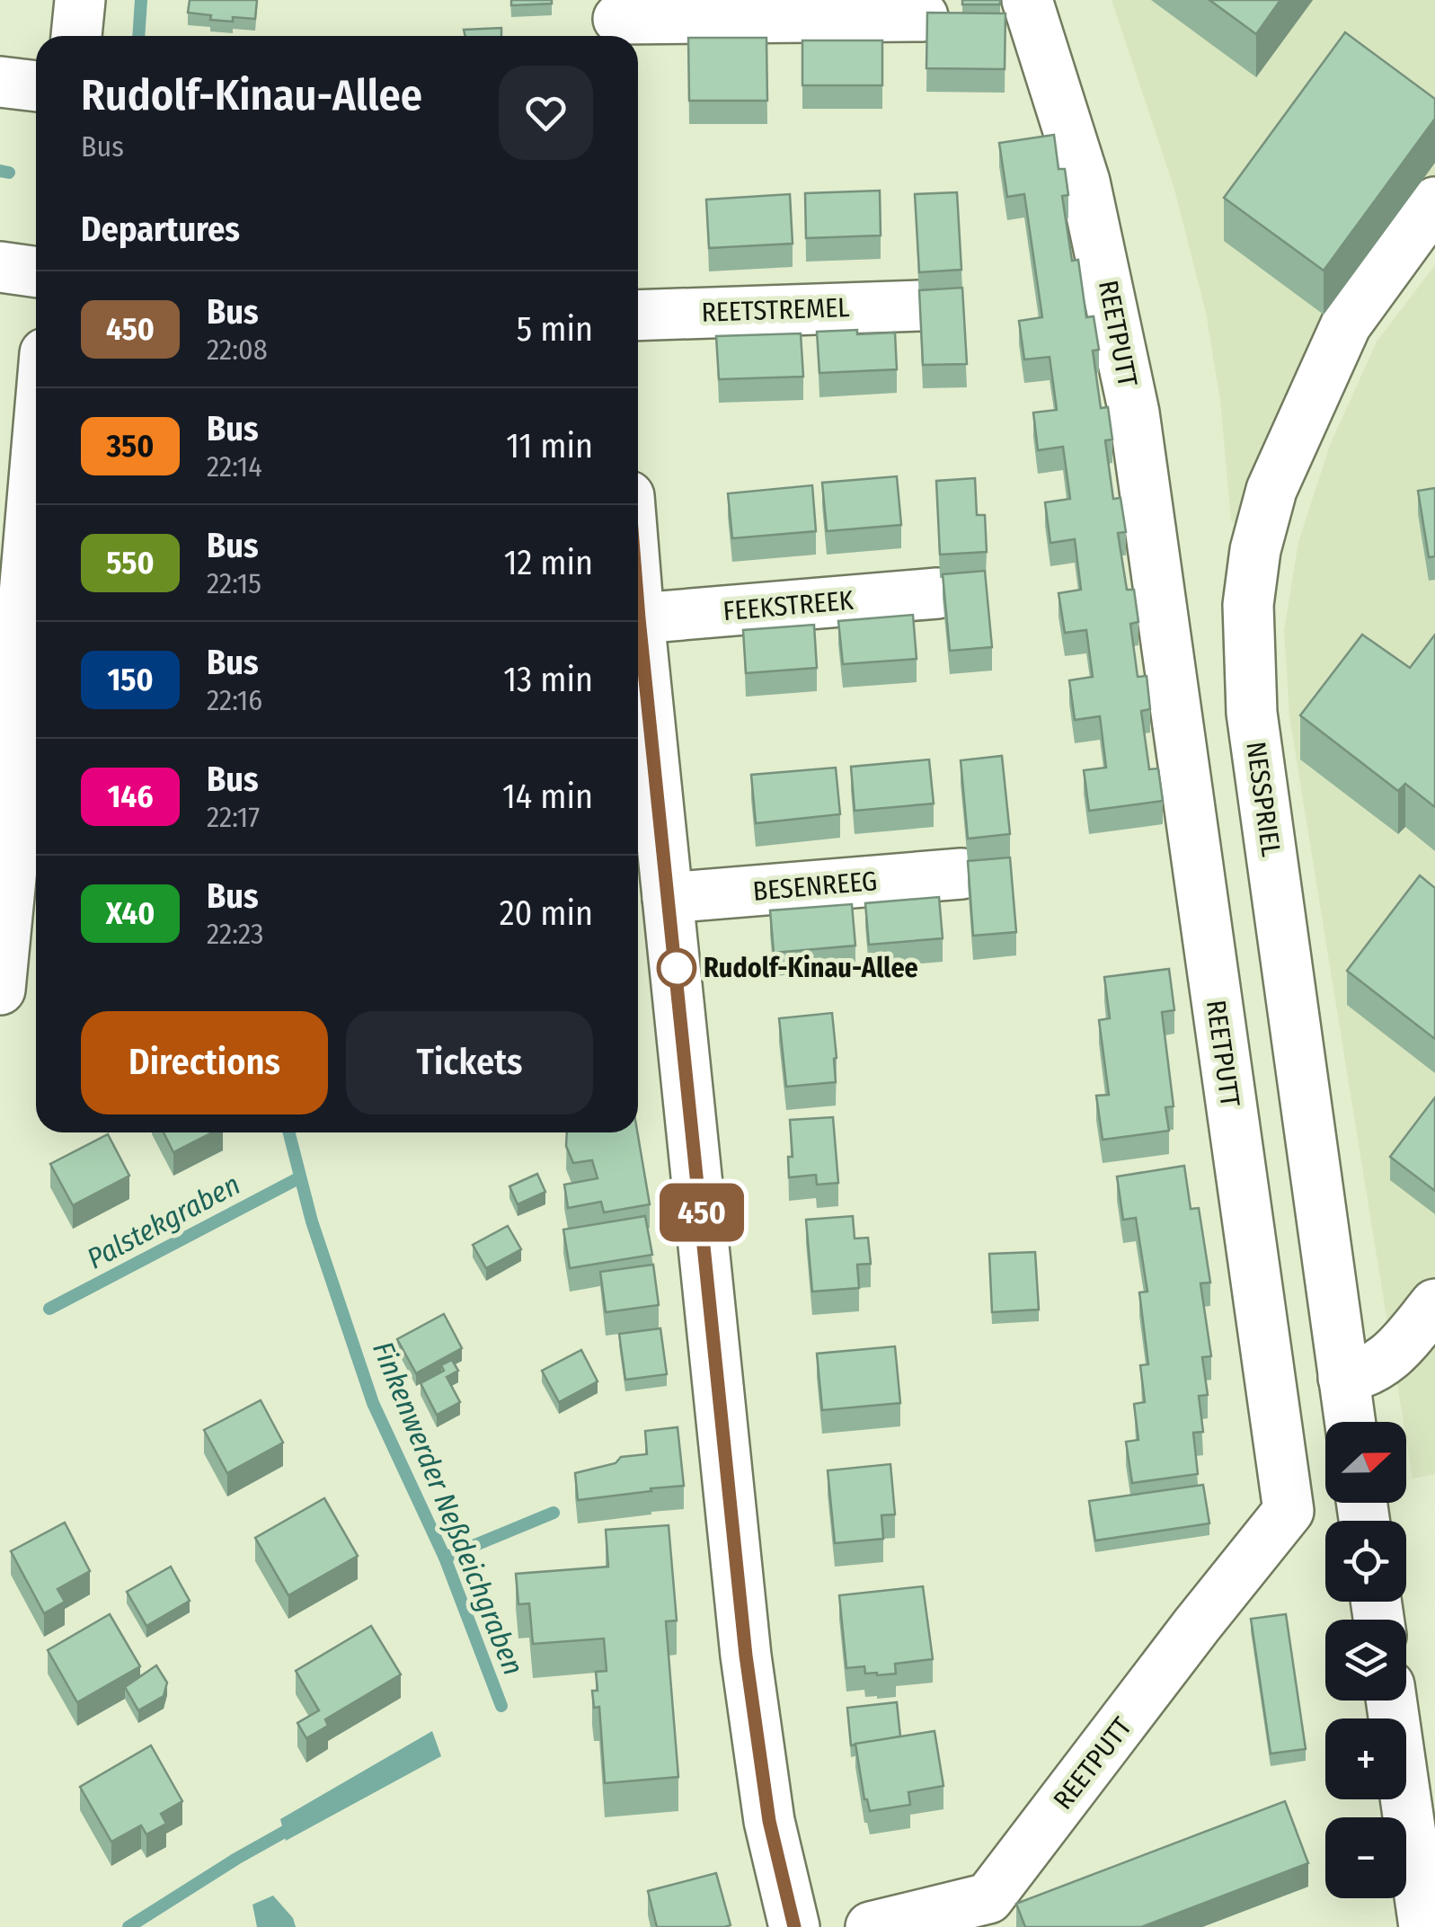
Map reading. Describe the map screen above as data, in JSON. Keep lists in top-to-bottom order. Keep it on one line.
{"streets":{"street":["REETSTREMEL","REETPUTT","FEEKSTREEK","NESSPRIEL","BESENREEG"]},"water":["Palstekgraben","Finkenwerder Neßdeichgraben"],"places":["Rudolf-Kinau-Allee"],"lines":["bus line 450"],"north":"right","page":{"on_map":"450","heading":[["Rudolf-Kinau-Allee","Bus"],"Departures"],"list":[{"mark":"450","name":"Bus","note":"22:08","value":"5 min"},{"mark":"350","name":"Bus","note":"22:14","value":"11 min"},{"mark":"550","name":"Bus","note":"22:15","value":"12 min"},{"mark":"150","name":"Bus","note":"22:16","value":"13 min"},{"mark":"146","name":"Bus","note":"22:17","value":"14 min"},{"mark":"X40","name":"Bus","note":"22:23","value":"20 min"}],"buttons":["Directions","Tickets"],"map_buttons":["+","−"]}}
